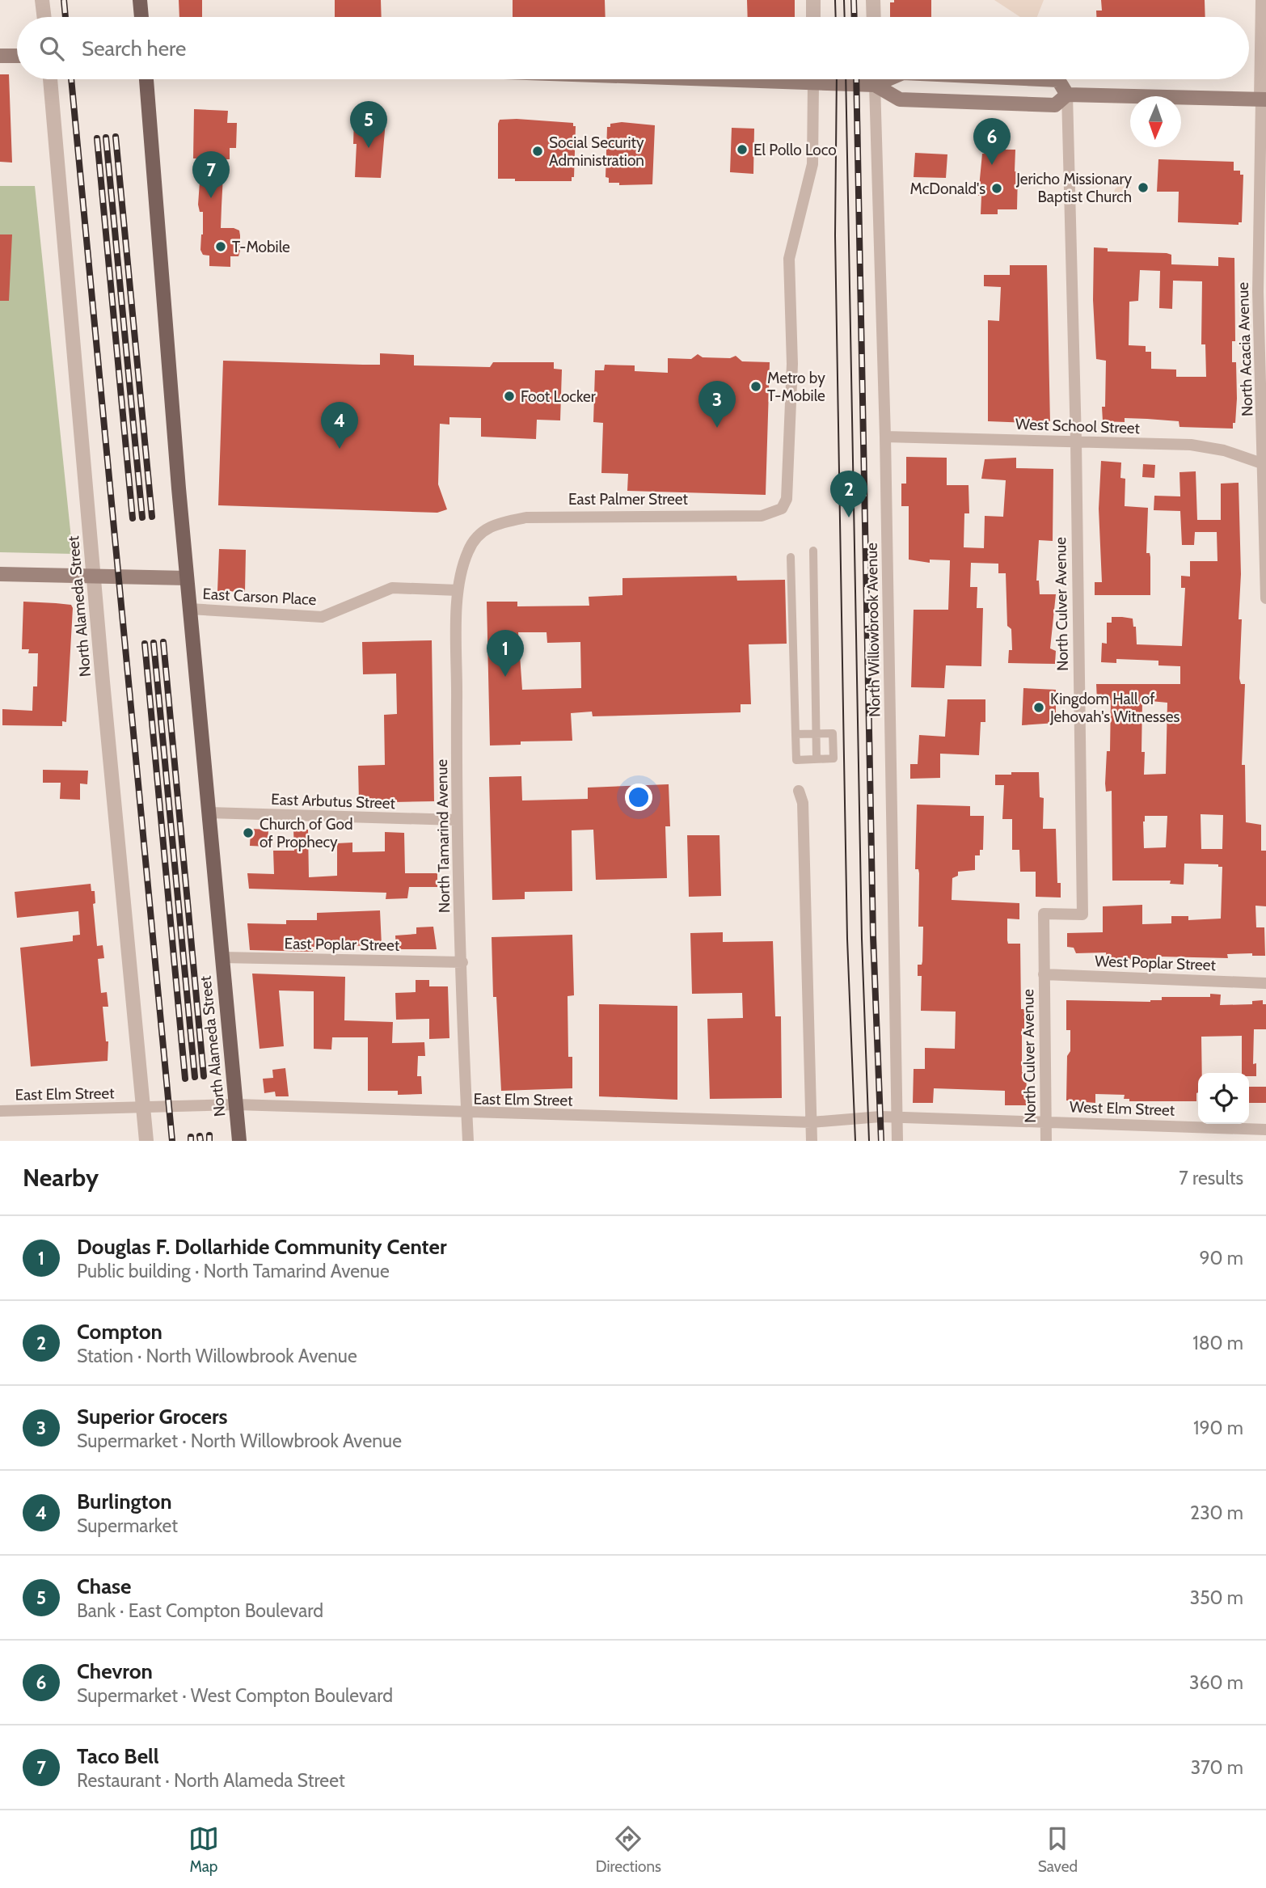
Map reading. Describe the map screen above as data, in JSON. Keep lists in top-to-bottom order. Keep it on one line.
{"streets":{"main road":["North Alameda Street"],"street":["North Acacia Avenue","West School Street","East Palmer Street","East Carson Place","North Culver Avenue","North Willowbrook Avenue","East Arbutus Street","North Tamarind Avenue","East Poplar Street","West Poplar Street","East Elm Street","West Elm Street"]},"crossings":[["North Acacia Avenue","West School Street"],["West School Street","North Culver Avenue"],["West School Street","North Willowbrook Avenue"],["East Palmer Street","North Tamarind Avenue"],["East Carson Place","North Alameda Street"],["East Carson Place","North Tamarind Avenue"],["North Culver Avenue","West Poplar Street"],["North Culver Avenue","East Elm Street"],["North Culver Avenue","West Elm Street"],["North Alameda Street","East Arbutus Street"],["North Alameda Street","East Poplar Street"],["North Alameda Street","East Elm Street"],["North Willowbrook Avenue","East Elm Street"],["East Arbutus Street","North Tamarind Avenue"],["North Tamarind Avenue","East Poplar Street"],["North Tamarind Avenue","East Elm Street"],["East Elm Street","West Elm Street"]],"places":["El Pollo Loco","Social Security Administration","Jericho Missionary Baptist Church","McDonald's","T-Mobile","Metro by T-Mobile","Foot Locker","Kingdom Hall of Jehovah's Witnesses","Church of God of Prophecy"],"north":"bottom","page":{"search":"Search here","pins":["5","6","7","3","4","2","1"],"heading":["Nearby","7 results"],"list":[{"mark":"1","name":"Douglas F. Dollarhide Community Center","note":"Public building · North Tamarind Avenue","value":"90 m"},{"mark":"2","name":"Compton","note":"Station · North Willowbrook Avenue","value":"180 m"},{"mark":"3","name":"Superior Grocers","note":"Supermarket · North Willowbrook Avenue","value":"190 m"},{"mark":"4","name":"Burlington","note":"Supermarket","value":"230 m"},{"mark":"5","name":"Chase","note":"Bank · East Compton Boulevard","value":"350 m"},{"mark":"6","name":"Chevron","note":"Supermarket · West Compton Boulevard","value":"360 m"},{"mark":"7","name":"Taco Bell","note":"Restaurant · North Alameda Street","value":"370 m"}],"nav":["Map","Directions","Saved"]}}
